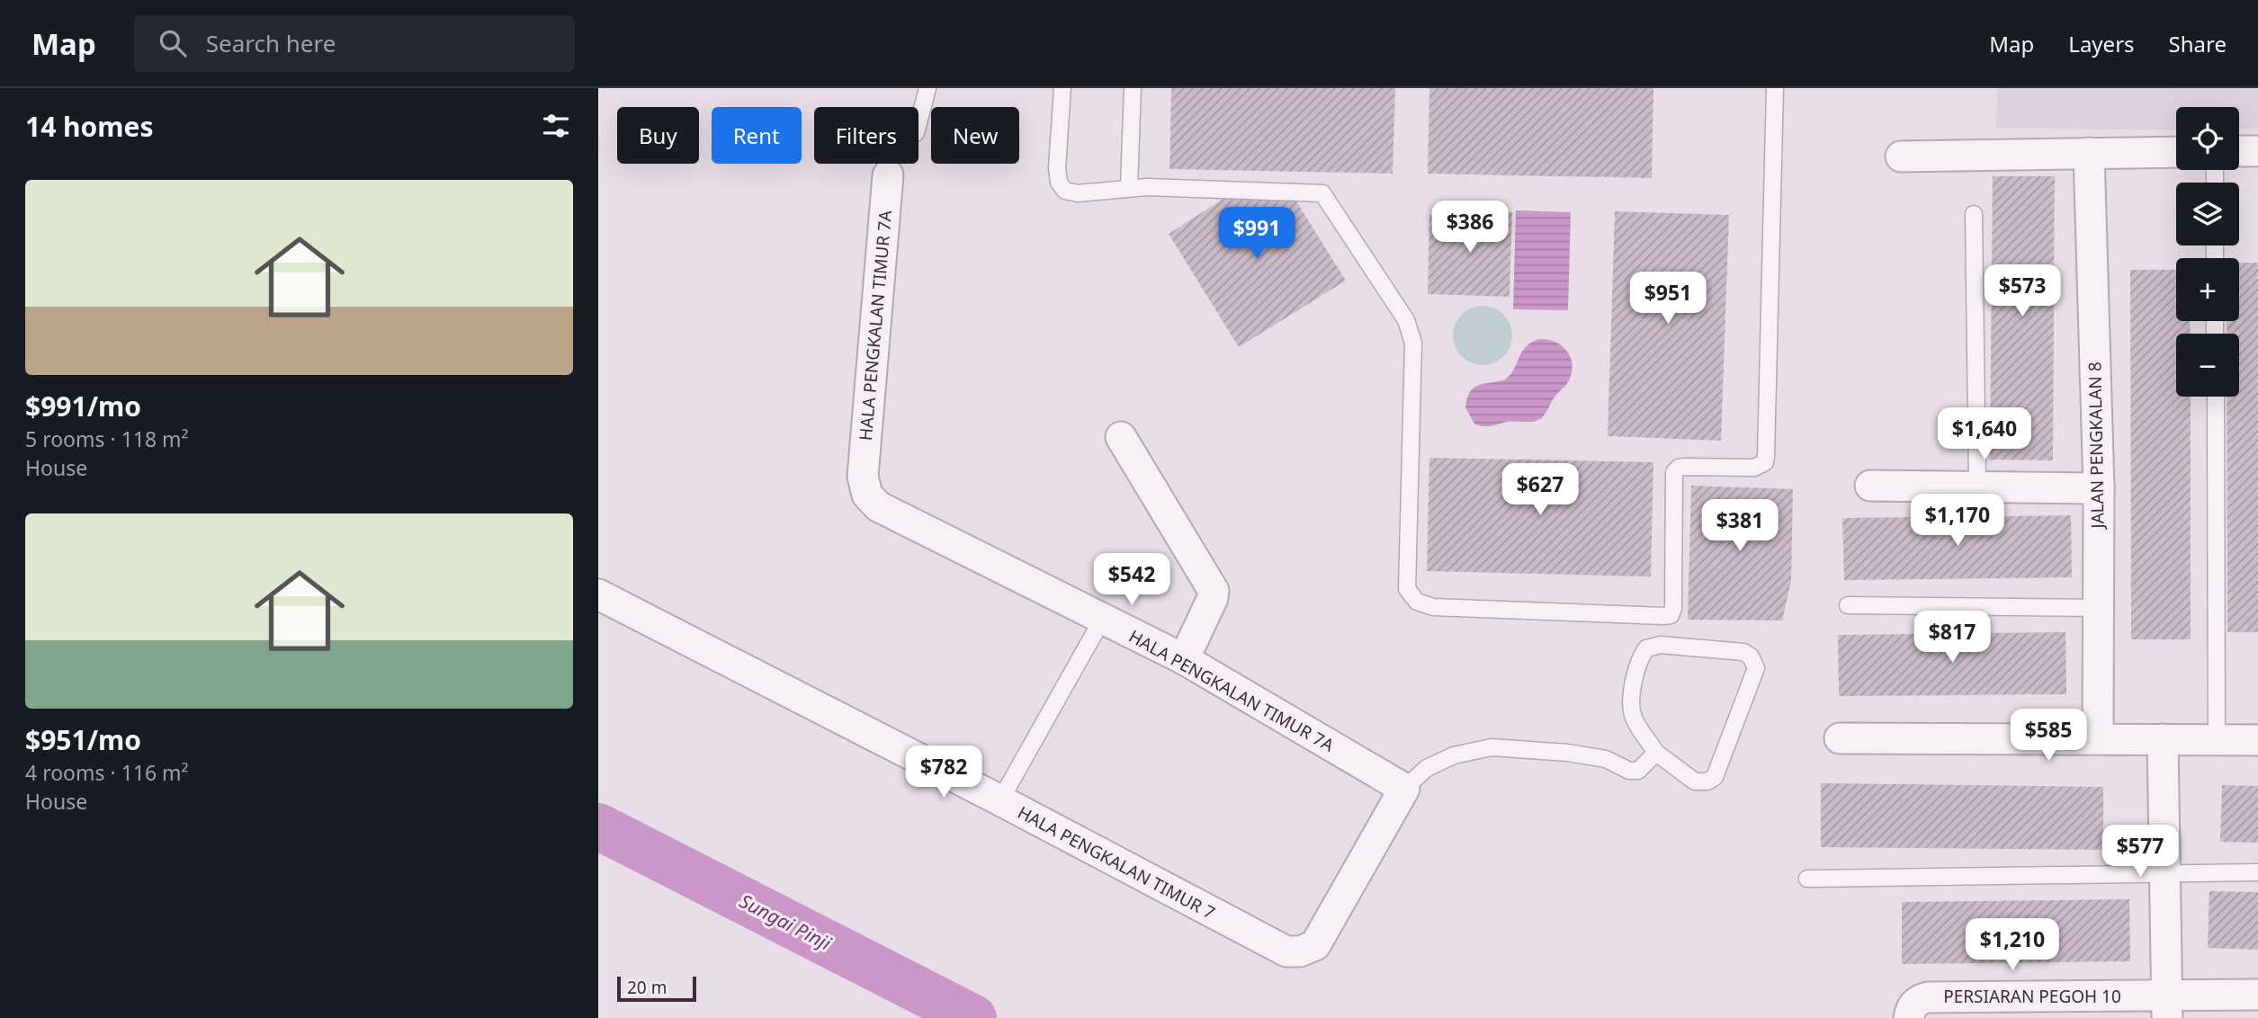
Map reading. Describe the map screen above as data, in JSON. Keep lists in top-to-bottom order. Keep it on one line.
{"streets":{"street":["HALA PENGKALAN TIMUR 7A","JALAN PENGKALAN 8","HALA PENGKALAN TIMUR 7","PERSIARAN PEGOH 10"]},"crossings":[["HALA PENGKALAN TIMUR 7A","HALA PENGKALAN TIMUR 7"]],"water":["Sungai Pinji"],"scale_bar":"20 m","page":{"header":"Map","search":"Search here","nav":["Map","Layers","Share"],"heading":"14 homes","map_buttons":["+","−"],"chip":["Buy","Rent","Filters","New"],"list":[{"name":"$991/mo","note":"5 rooms · 118 m² · House"},{"name":"$951/mo","note":"4 rooms · 116 m² · House"}],"price":["$386","$991","$573","$951","$1,640","$627","$1,170","$381","$542","$817","$585","$782","$577","$1,210"],"scale":"20 m"}}
